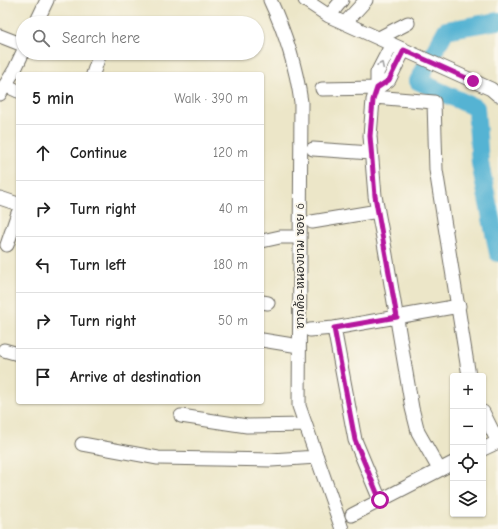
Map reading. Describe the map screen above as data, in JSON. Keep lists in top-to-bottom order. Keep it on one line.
{"streets":{"street":["ชากค้อ-หนองขาม ซอย 6"]},"page":{"search":"Search here","heading":["5 min","Walk · 390 m"],"list":[["Continue","120 m"],["Turn right","40 m"],["Turn left","180 m"],["Turn right","50 m"],"Arrive at destination"],"map_buttons":["+","−"]}}
